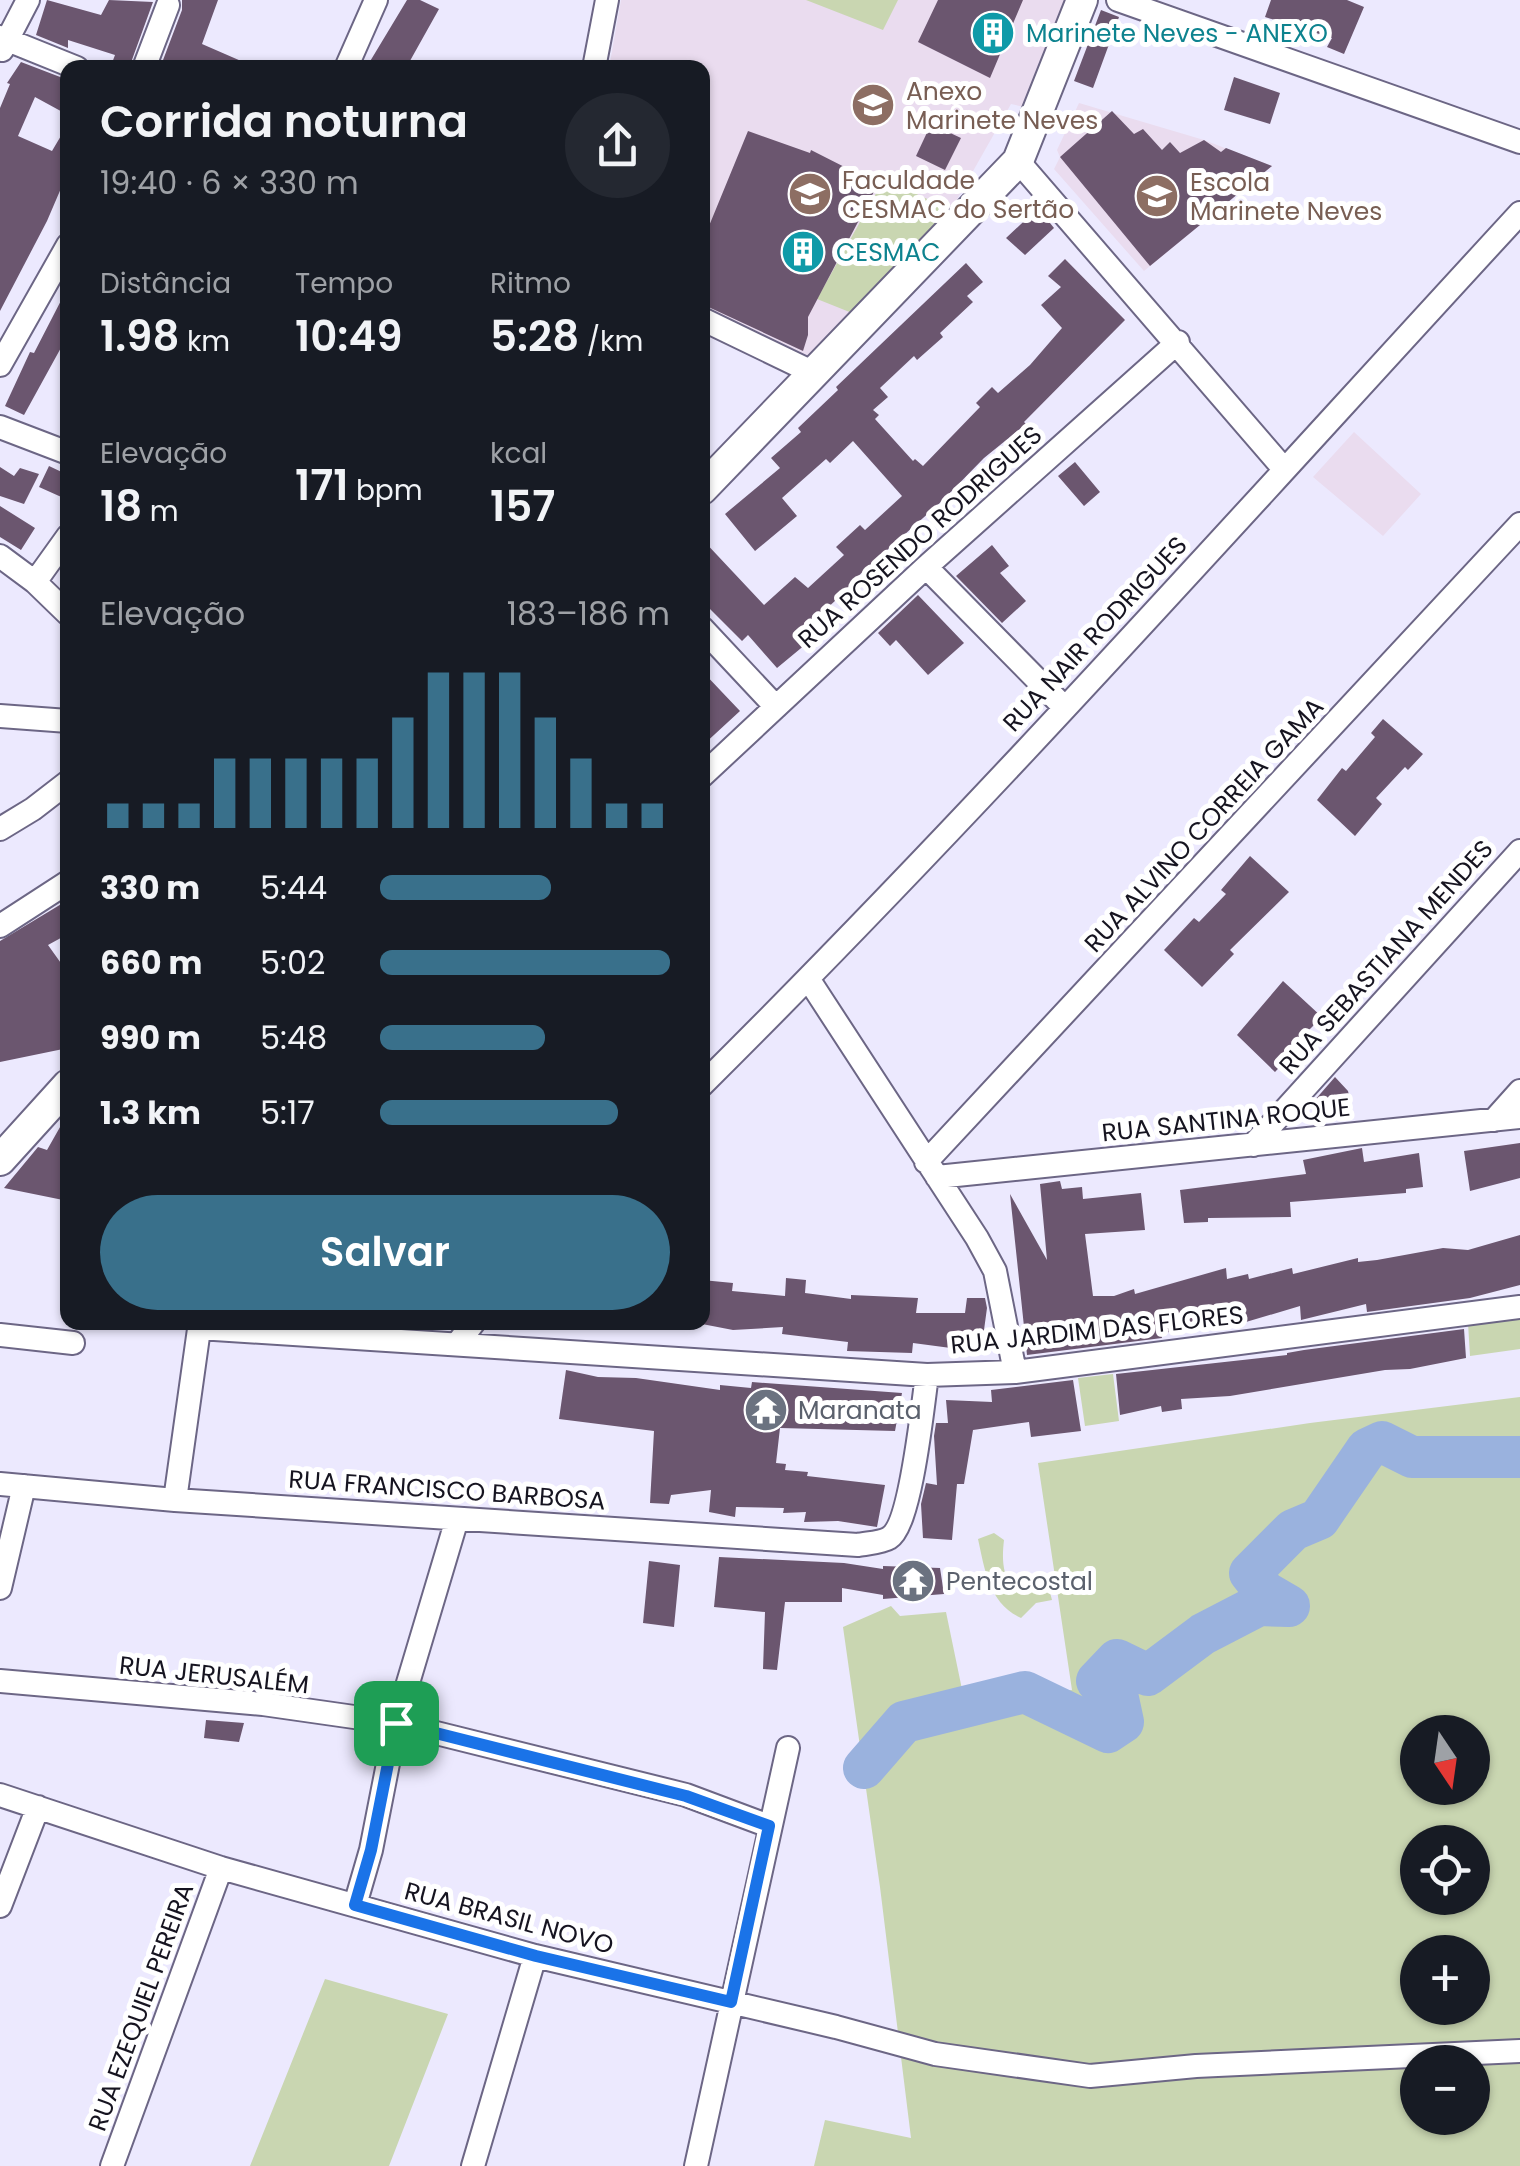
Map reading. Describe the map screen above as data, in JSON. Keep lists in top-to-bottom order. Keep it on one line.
{"streets":{"street":["RUA ROSENDO RODRIGUES","RUA NAIR RODRIGUES","RUA ALVINO CORREIA GAMA","RUA SEBASTIANA MENDES","RUA SANTINA ROQUE","RUA JARDIM DAS FLORES","RUA FRANCISCO BARBOSA","RUA JERUSALÉM","RUA BRASIL NOVO","RUA EZEQUIEL PEREIRA"]},"crossings":[["RUA ALVINO CORREIA GAMA","RUA SANTINA ROQUE"],["RUA SEBASTIANA MENDES","RUA SANTINA ROQUE"],["RUA JARDIM DAS FLORES","RUA FRANCISCO BARBOSA"],["RUA BRASIL NOVO","RUA EZEQUIEL PEREIRA"]],"places":{"building":["Marinete Neves - ANEXO","CESMAC"],"school or university":["Anexo Marinete Neves","Faculdade CESMAC do Sertão","Escola Marinete Neves"],"temple":["Maranata","Pentecostal"]},"north":"bottom","page":{"heading":["Corrida noturna","19:40 · 6 × 330 m"],"stats":[["Distância","1.98 km"],["Tempo","10:49"],["Ritmo","5:28 /km"],["Elevação","18 m"],["171 bpm"],["kcal","157"]],"chart":["Elevação","183–186 m"],"list":[{"name":"330 m","note":"5:44"},{"name":"660 m","note":"5:02"},{"name":"990 m","note":"5:48"},{"name":"1.3 km","note":"5:17"}],"buttons":"Salvar","map_buttons":["+","−"]}}
